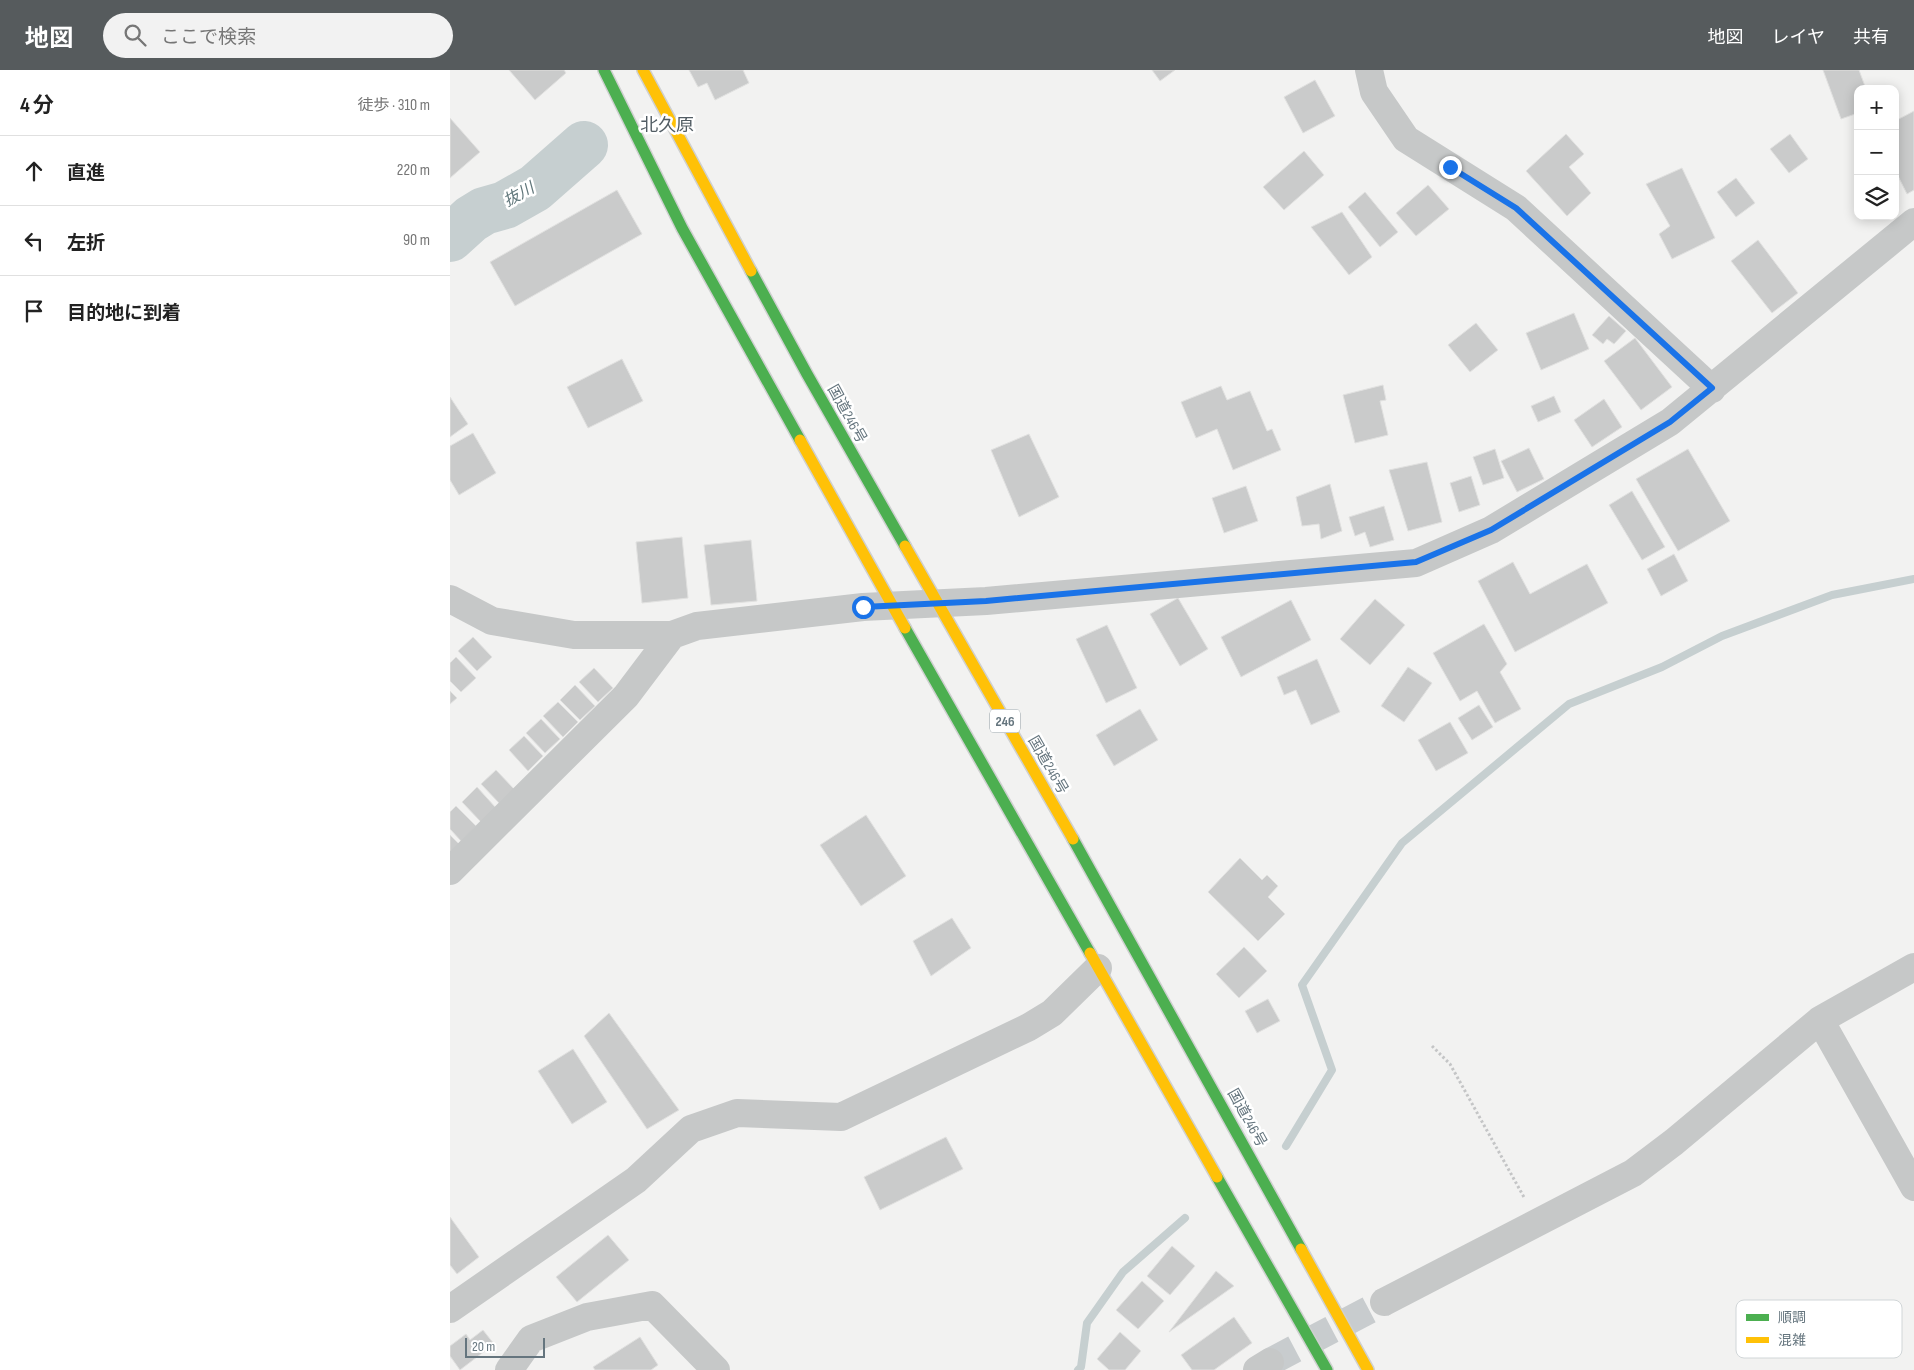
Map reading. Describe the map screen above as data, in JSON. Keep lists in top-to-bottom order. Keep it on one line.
{"streets":{"highway":["国道246号","246"]},"districts":["北久原"],"water":["抜川"],"legend":["順調","混雑"],"scale_bar":"20 m","page":{"header":"地図","search":"ここで検索","nav":["地図","レイヤ","共有"],"heading":["4 分","徒歩 · 310 m"],"map_buttons":["+","−"],"list":[["直進","220 m"],["左折","90 m"],"目的地に到着"],"scale":"20 m"}}
